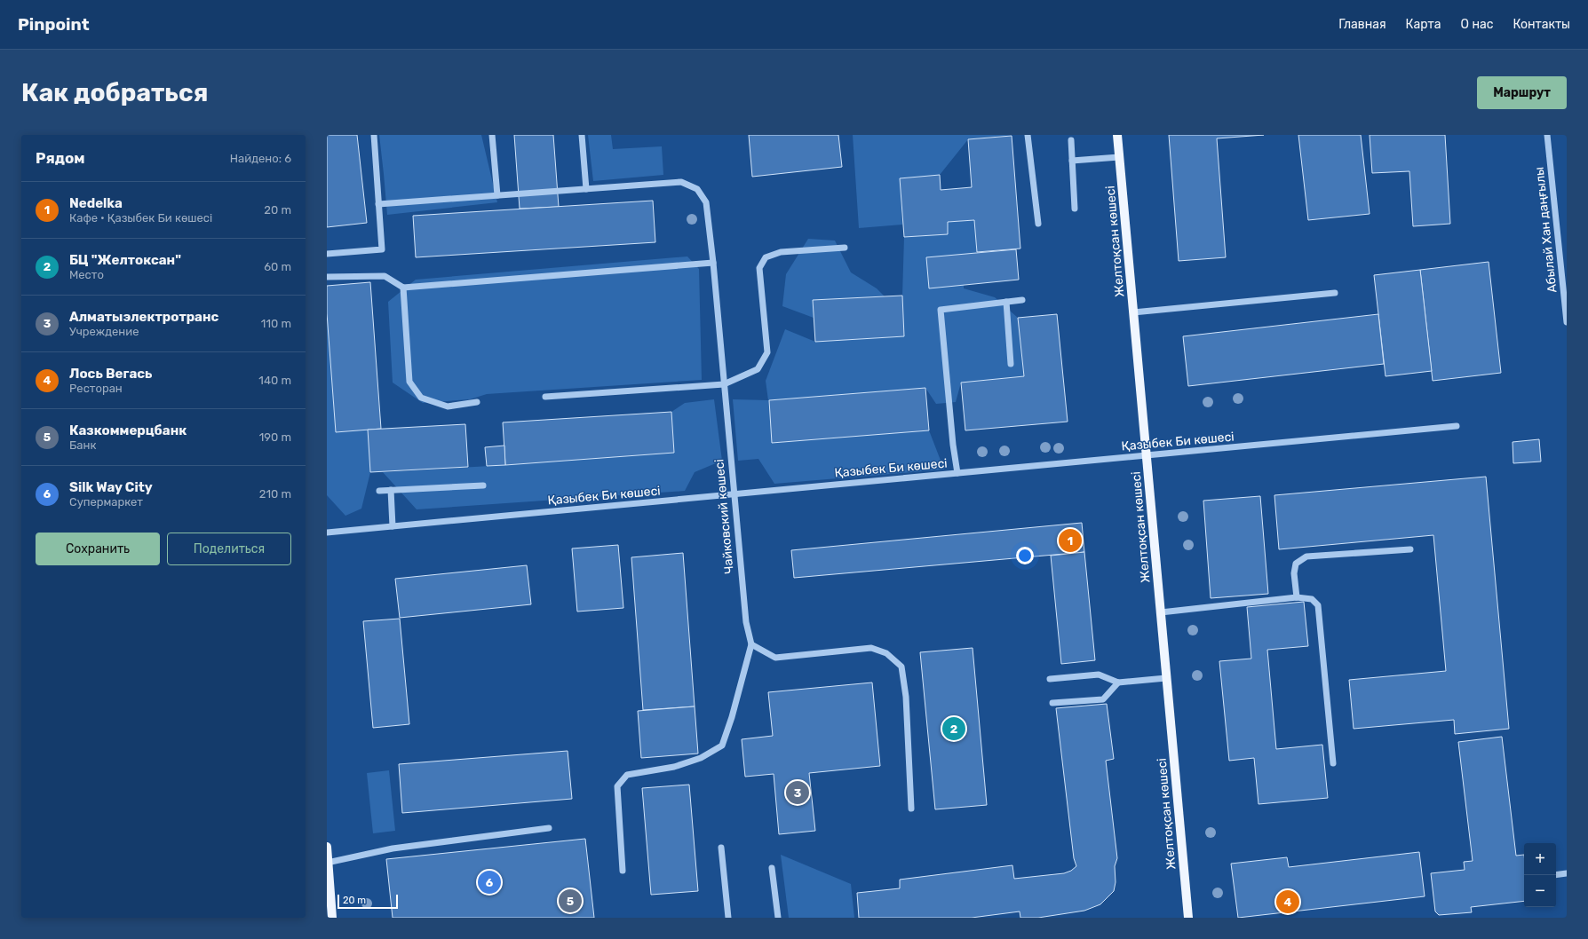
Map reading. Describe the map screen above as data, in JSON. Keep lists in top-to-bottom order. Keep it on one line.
{"streets":{"main road":["Желтоқсан көшесі"],"street":["Абылай Хан даңғылы","Қазыбек Би көшесі","Чайковский көшесі"]},"crossings":[["Желтоқсан көшесі","Қазыбек Би көшесі"],["Қазыбек Би көшесі","Чайковский көшесі"]],"scale_bar":"20 m","page":{"header":"Pinpoint","nav":["Главная","Карта","О нас","Контакты"],"buttons":["Маршрут",["Сохранить","Поделиться"]],"title":"Как добраться","heading":["Рядом","Найдено: 6"],"list":[{"mark":"1","name":"Nedelka","note":"Кафе · Қазыбек Би көшесі","value":"20 m"},{"mark":"2","name":"БЦ \"Желтоксан\"","note":"Место","value":"60 m"},{"mark":"3","name":"Алматыэлектротранс","note":"Учреждение","value":"110 m"},{"mark":"4","name":"Лось Вегась","note":"Ресторан","value":"140 m"},{"mark":"5","name":"Казкоммерцбанк","note":"Банк","value":"190 m"},{"mark":"6","name":"Silk Way City","note":"Супермаркет","value":"210 m"}],"pins":["1","2","3","6","5","4"],"map_buttons":["+","−"],"scale":"20 m"}}
